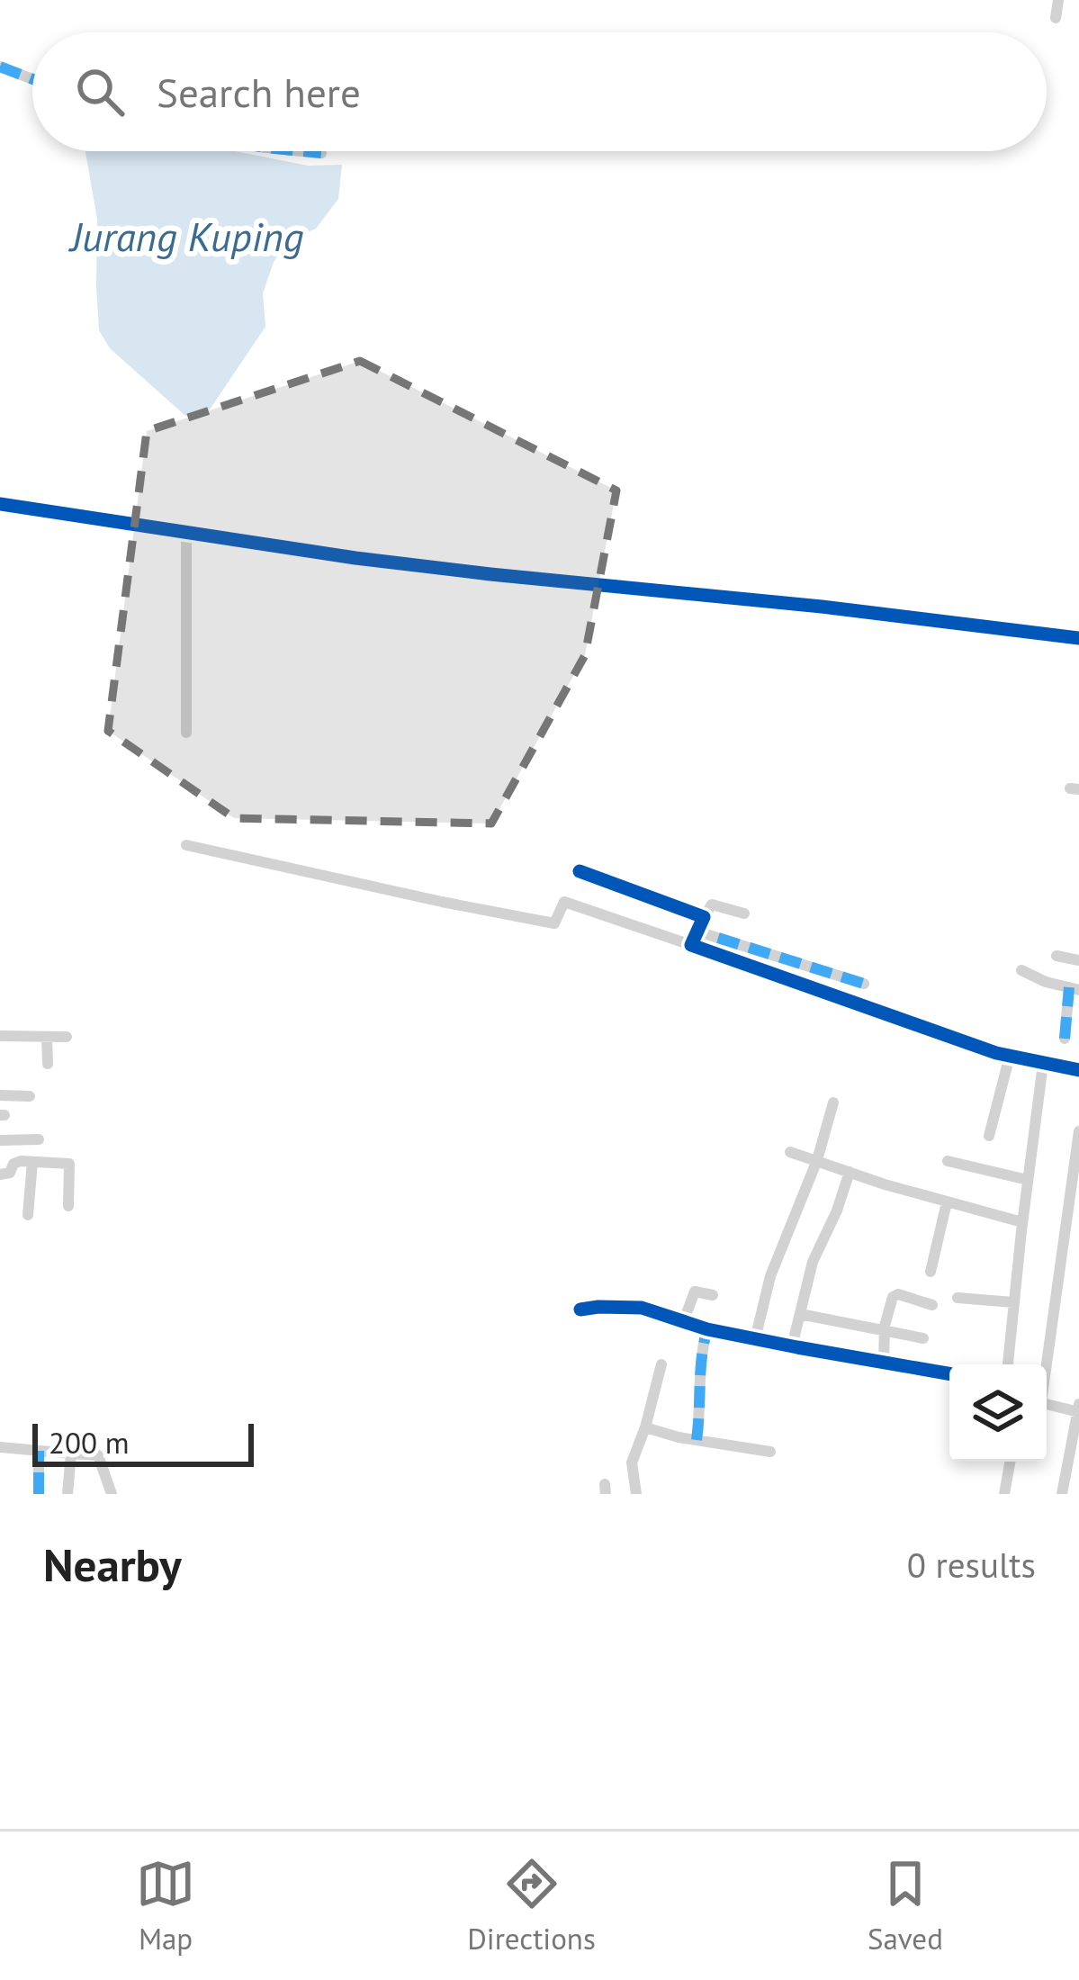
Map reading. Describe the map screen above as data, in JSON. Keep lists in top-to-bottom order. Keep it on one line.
{"water":["Jurang Kuping"],"scale_bar":"200 m","page":{"search":"Search here","scale":"200 m","heading":["Nearby","0 results"],"nav":["Map","Directions","Saved"]}}
